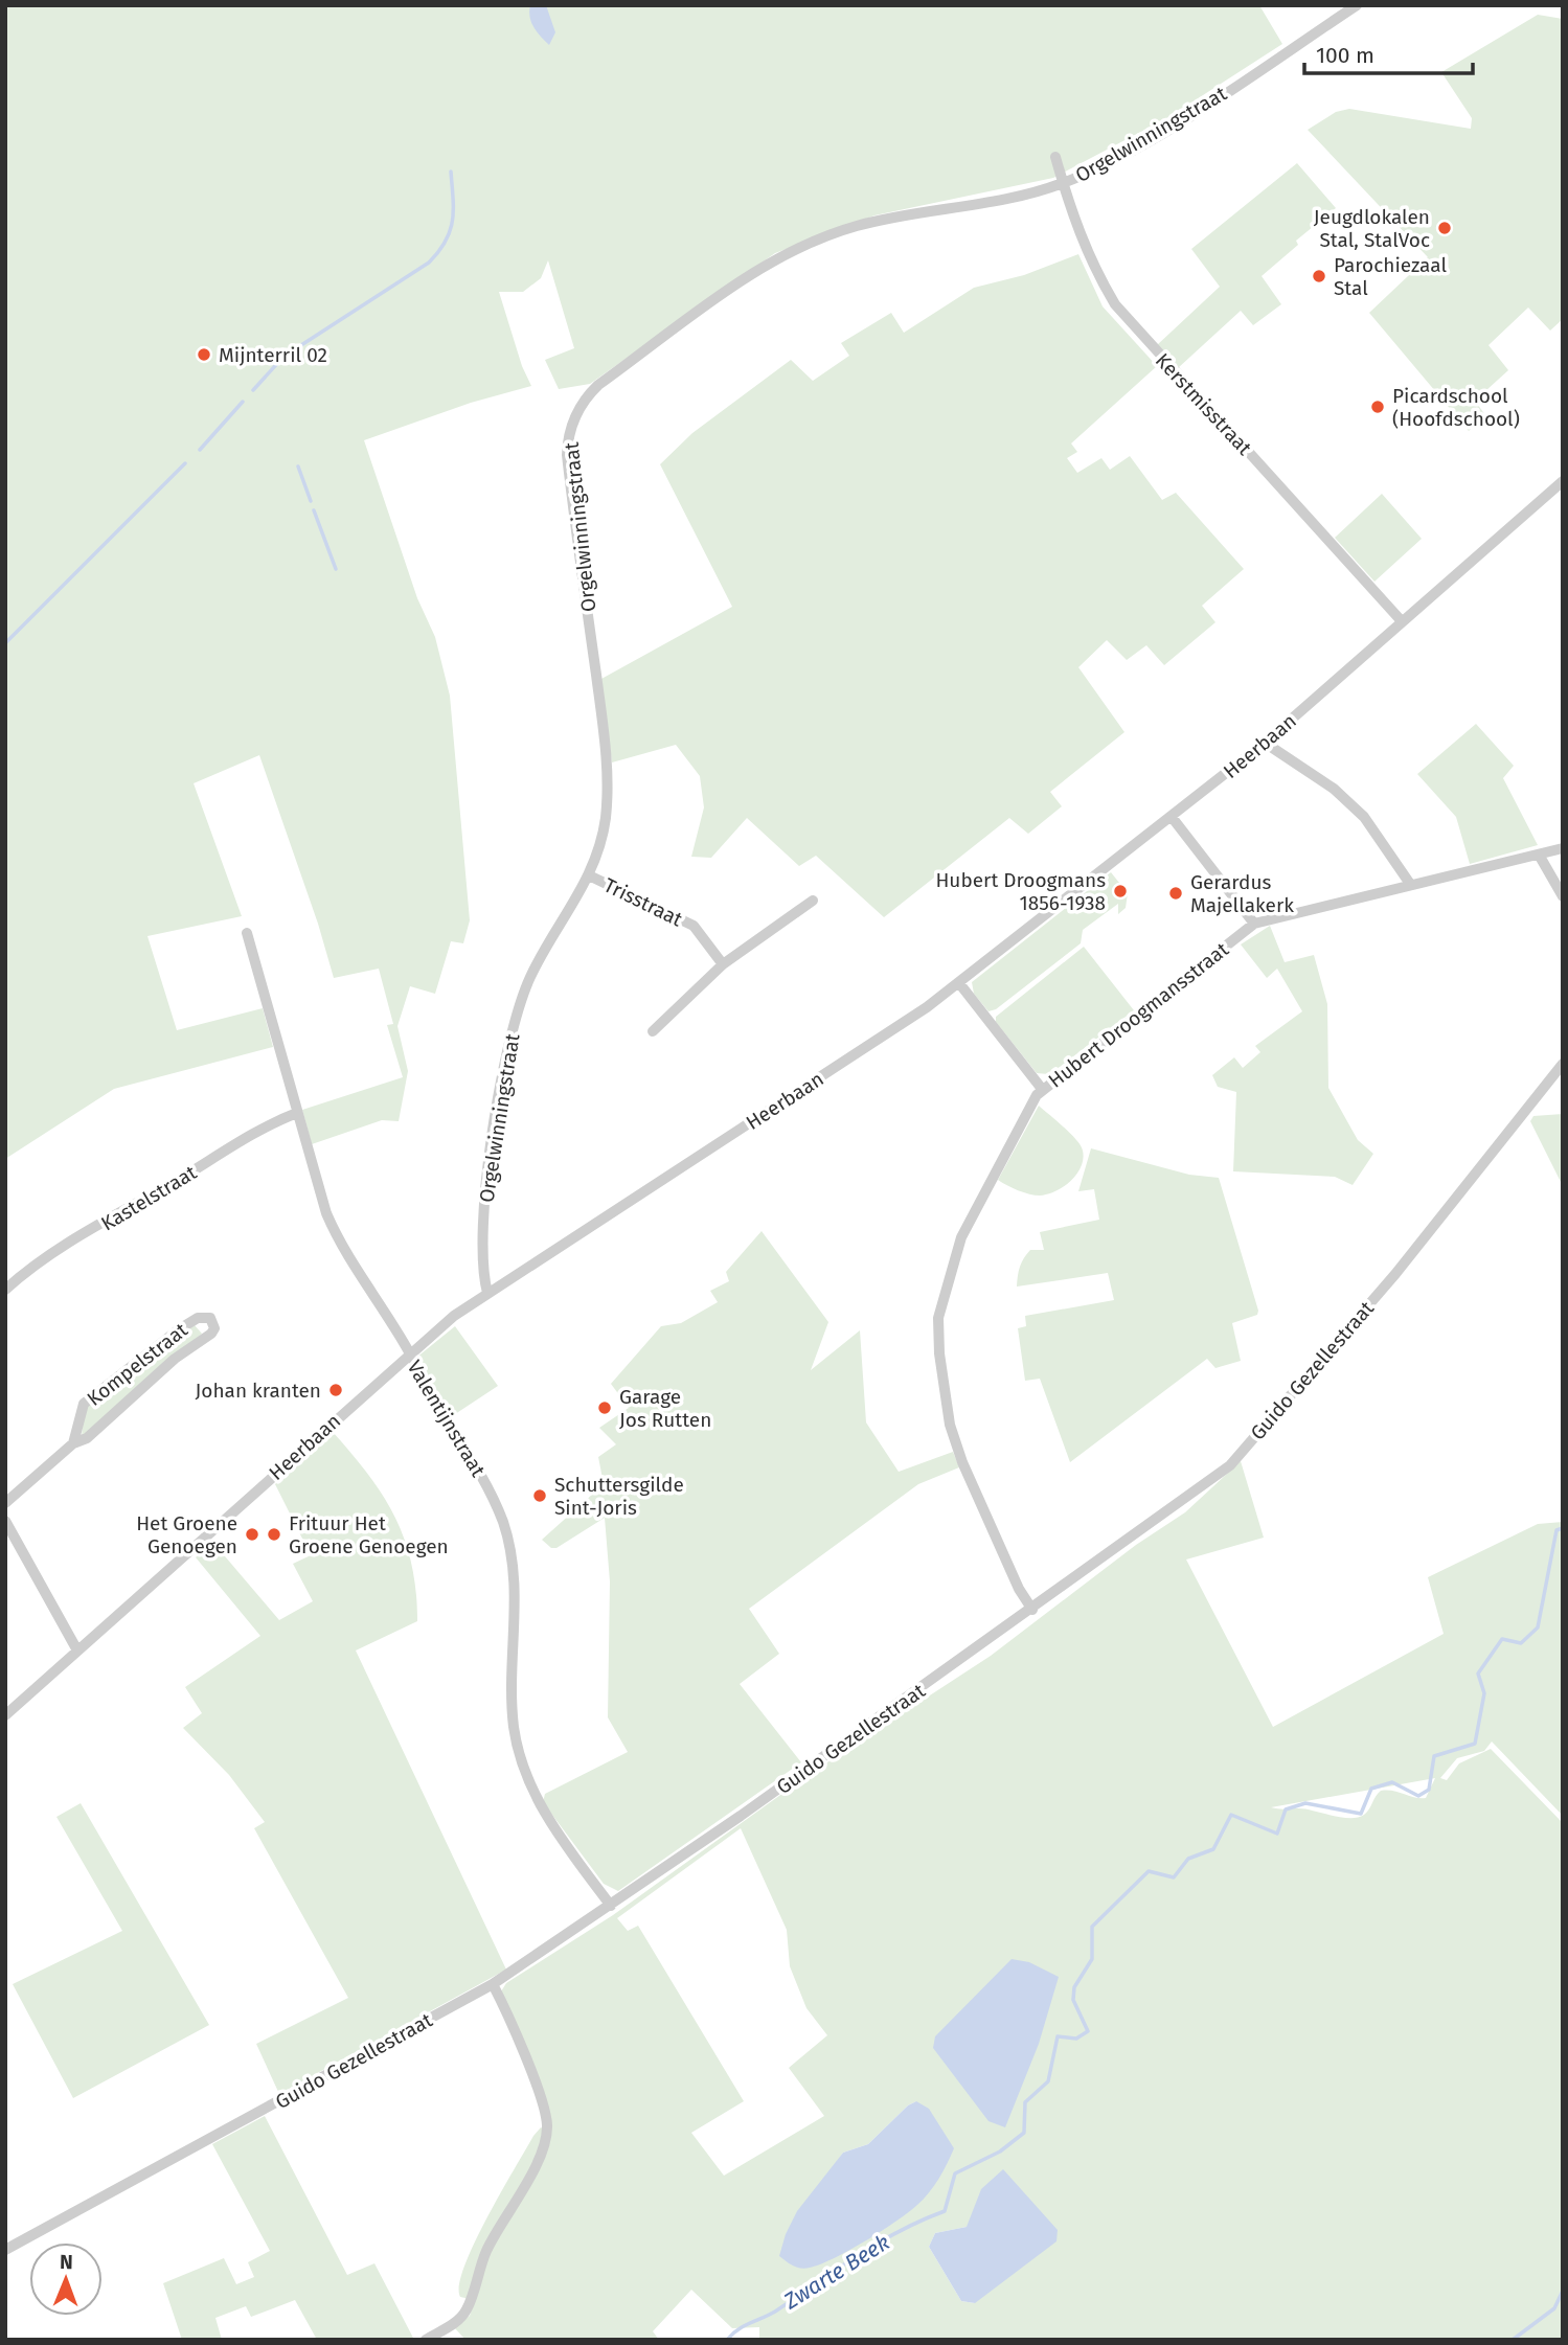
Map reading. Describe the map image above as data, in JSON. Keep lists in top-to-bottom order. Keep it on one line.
{"streets":{"street":["Orgelwinningstraat","Kerstmisstraat","Heerbaan","Trisstraat","Hubert Droogmansstraat","Kastelstraat","Kompelstraat","Guido Gezellestraat","Valentijnstraat"]},"crossings":[["Orgelwinningstraat","Kerstmisstraat"],["Orgelwinningstraat","Heerbaan"],["Orgelwinningstraat","Trisstraat"],["Kerstmisstraat","Heerbaan"],["Heerbaan","Valentijnstraat"],["Hubert Droogmansstraat","Guido Gezellestraat"],["Kastelstraat","Valentijnstraat"],["Guido Gezellestraat","Valentijnstraat"]],"water":["Zwarte Beek"],"places":["Jeugdlokalen Stal, StalVoc","Parochiezaal Stal","Mijnterril 02","Picardschool (Hoofdschool)","Hubert Droogmans 1856-1938","Gerardus Majellakerk","Johan kranten","Garage Jos Rutten","Schuttersgilde Sint-Joris","Het Groene Genoegen","Frituur Het Groene Genoegen"],"scale_bar":"100 m","north":"top"}
